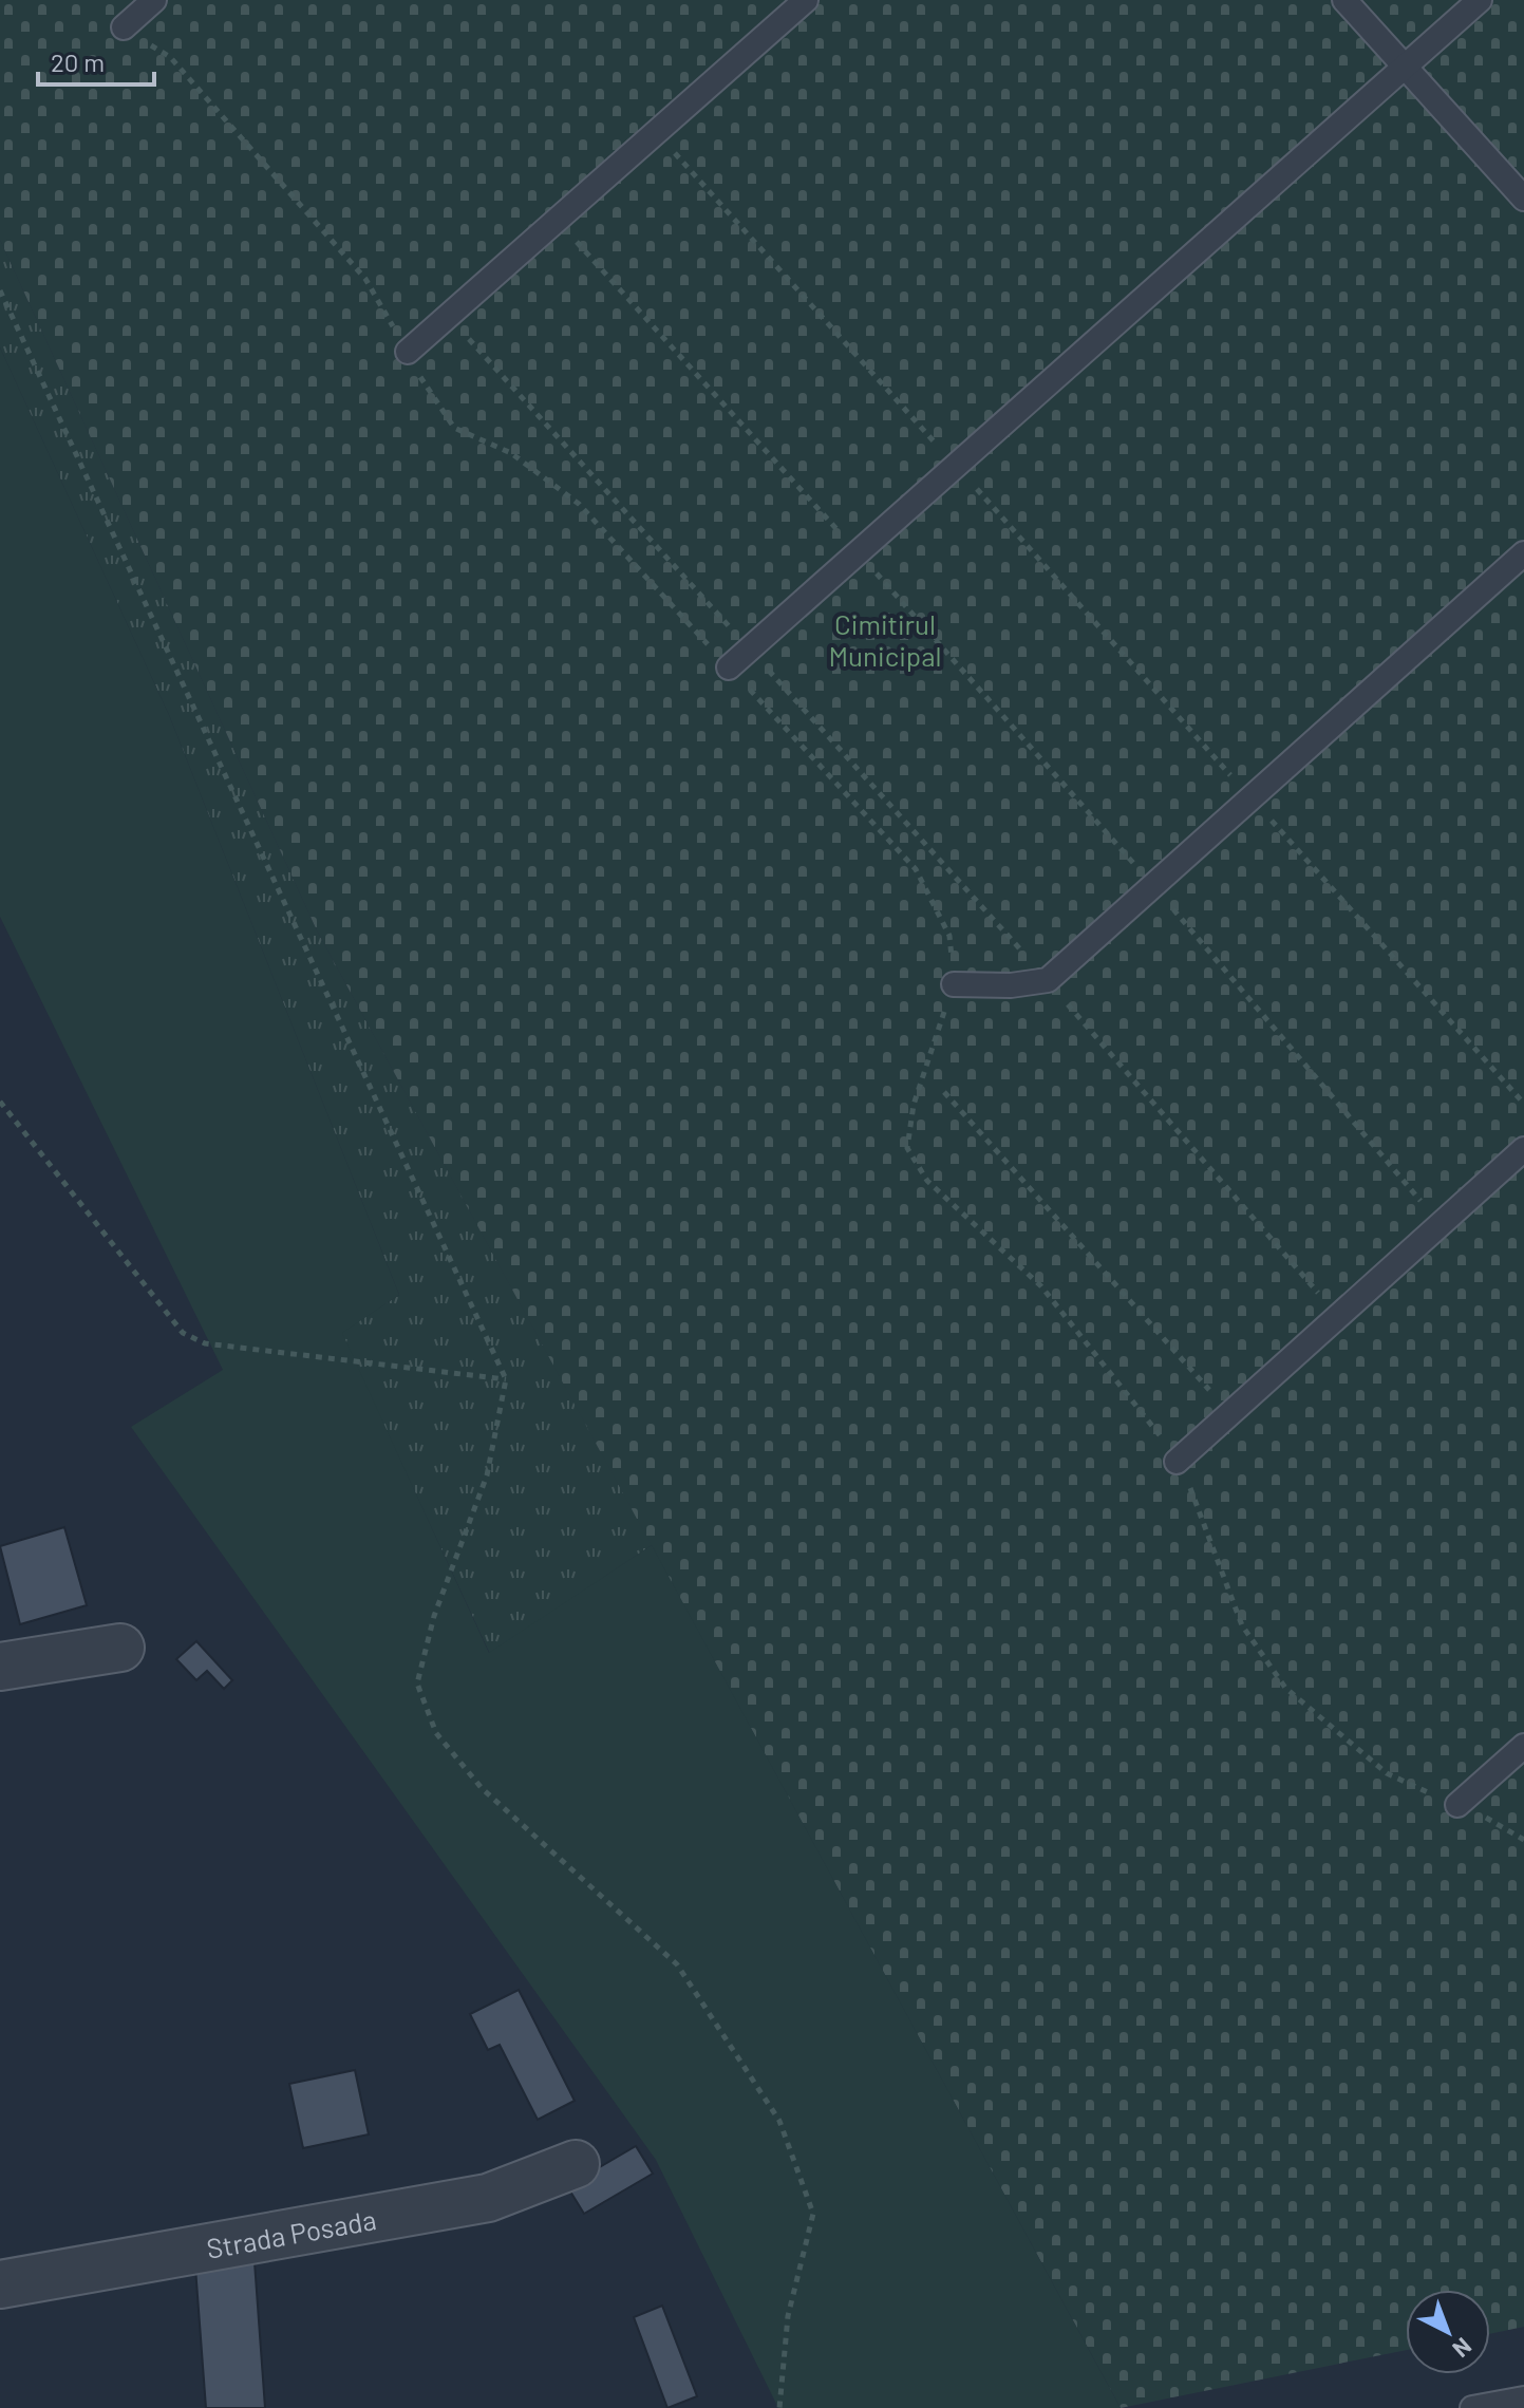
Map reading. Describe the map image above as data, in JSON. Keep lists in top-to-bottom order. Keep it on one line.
{"streets":{"street":["Strada Posada"]},"parks":["Cimitirul Municipal"],"scale_bar":"20 m","north":"bottom right"}
